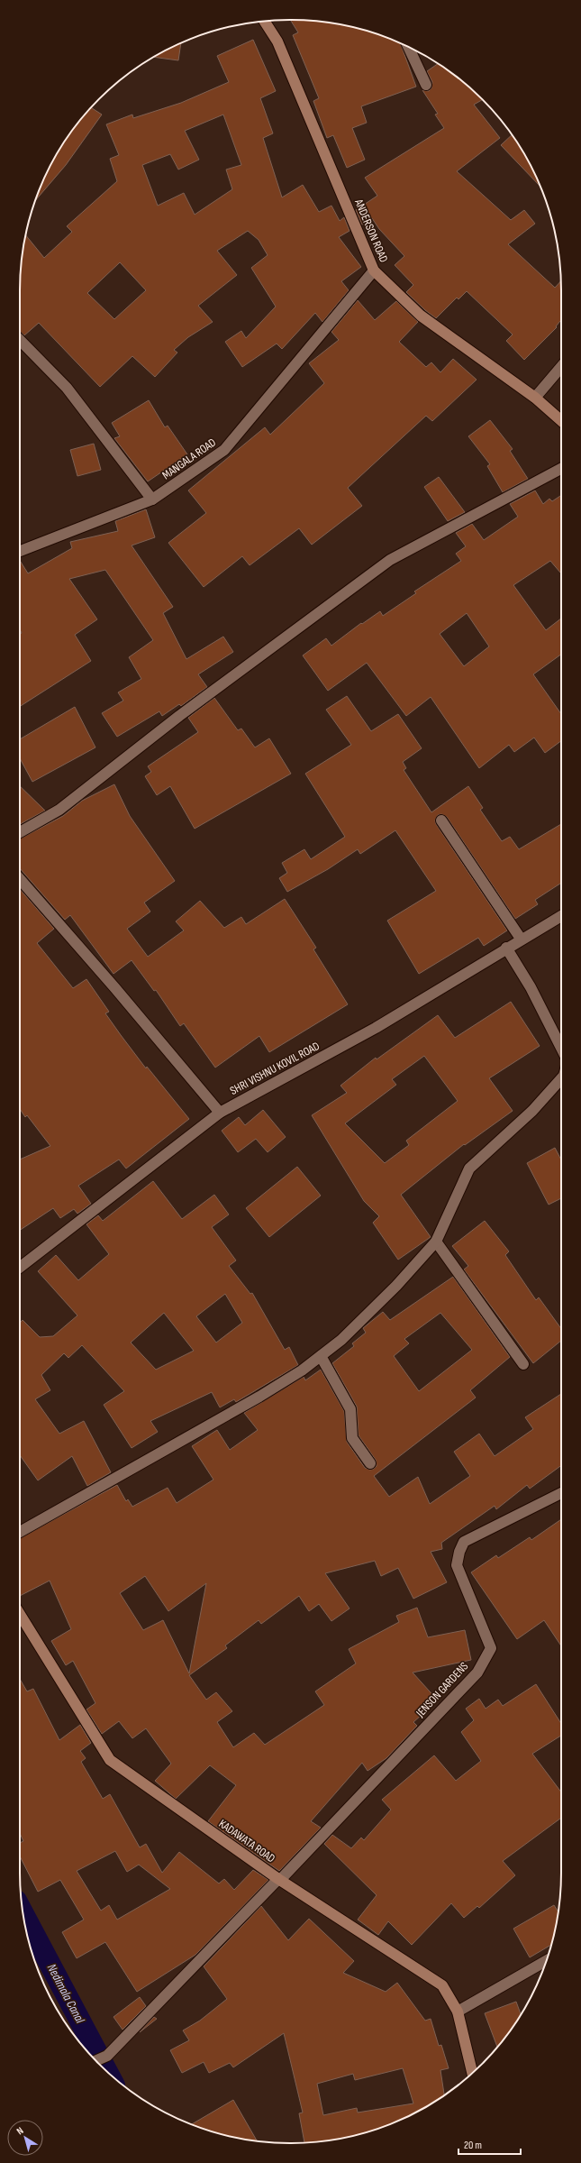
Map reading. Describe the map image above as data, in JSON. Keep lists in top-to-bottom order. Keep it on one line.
{"streets":{"street":["ANDERSON ROAD","MANGALA ROAD","SHRI VISHNU KOVIL ROAD","JENSON GARDENS","KADAWATA ROAD"]},"crossings":[["ANDERSON ROAD","MANGALA ROAD"],["JENSON GARDENS","KADAWATA ROAD"]],"water":["Nedimala Canal"],"scale_bar":"20 m","north":"top left"}
